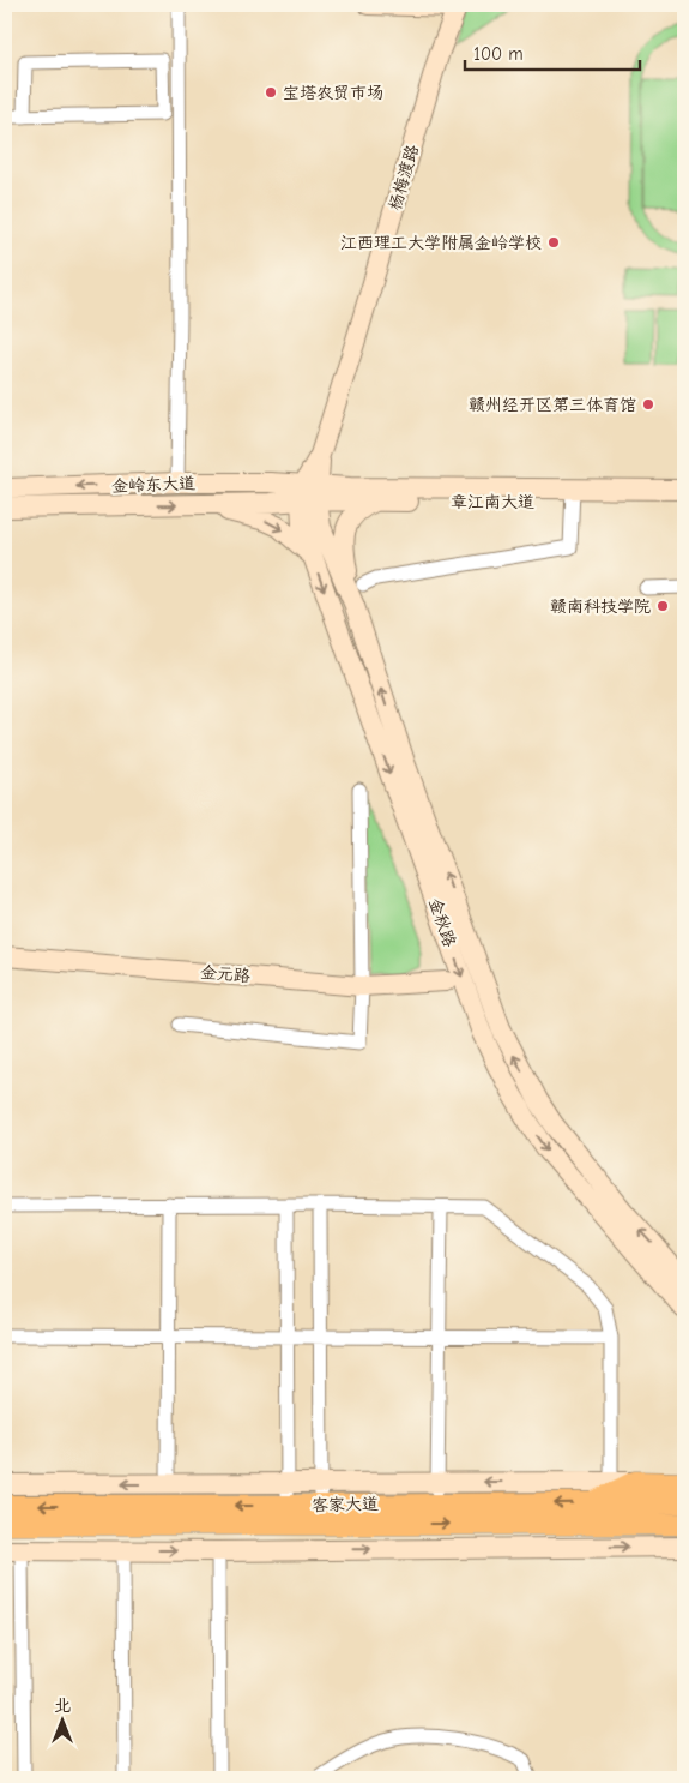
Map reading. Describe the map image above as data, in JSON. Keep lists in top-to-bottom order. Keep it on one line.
{"streets":{"main road":["杨梅渡路","金岭东大道","章江南大道","金秋路","金元路","客家大道"]},"crossings":[["杨梅渡路","金岭东大道"],["杨梅渡路","章江南大道"],["杨梅渡路","金秋路"],["金岭东大道","章江南大道"],["金岭东大道","金秋路"],["章江南大道","金秋路"]],"places":["宝塔农贸市场","江西理工大学附属金岭学校","赣州经开区第三体育馆","赣南科技学院"],"scale_bar":"100 m","north":"top"}
